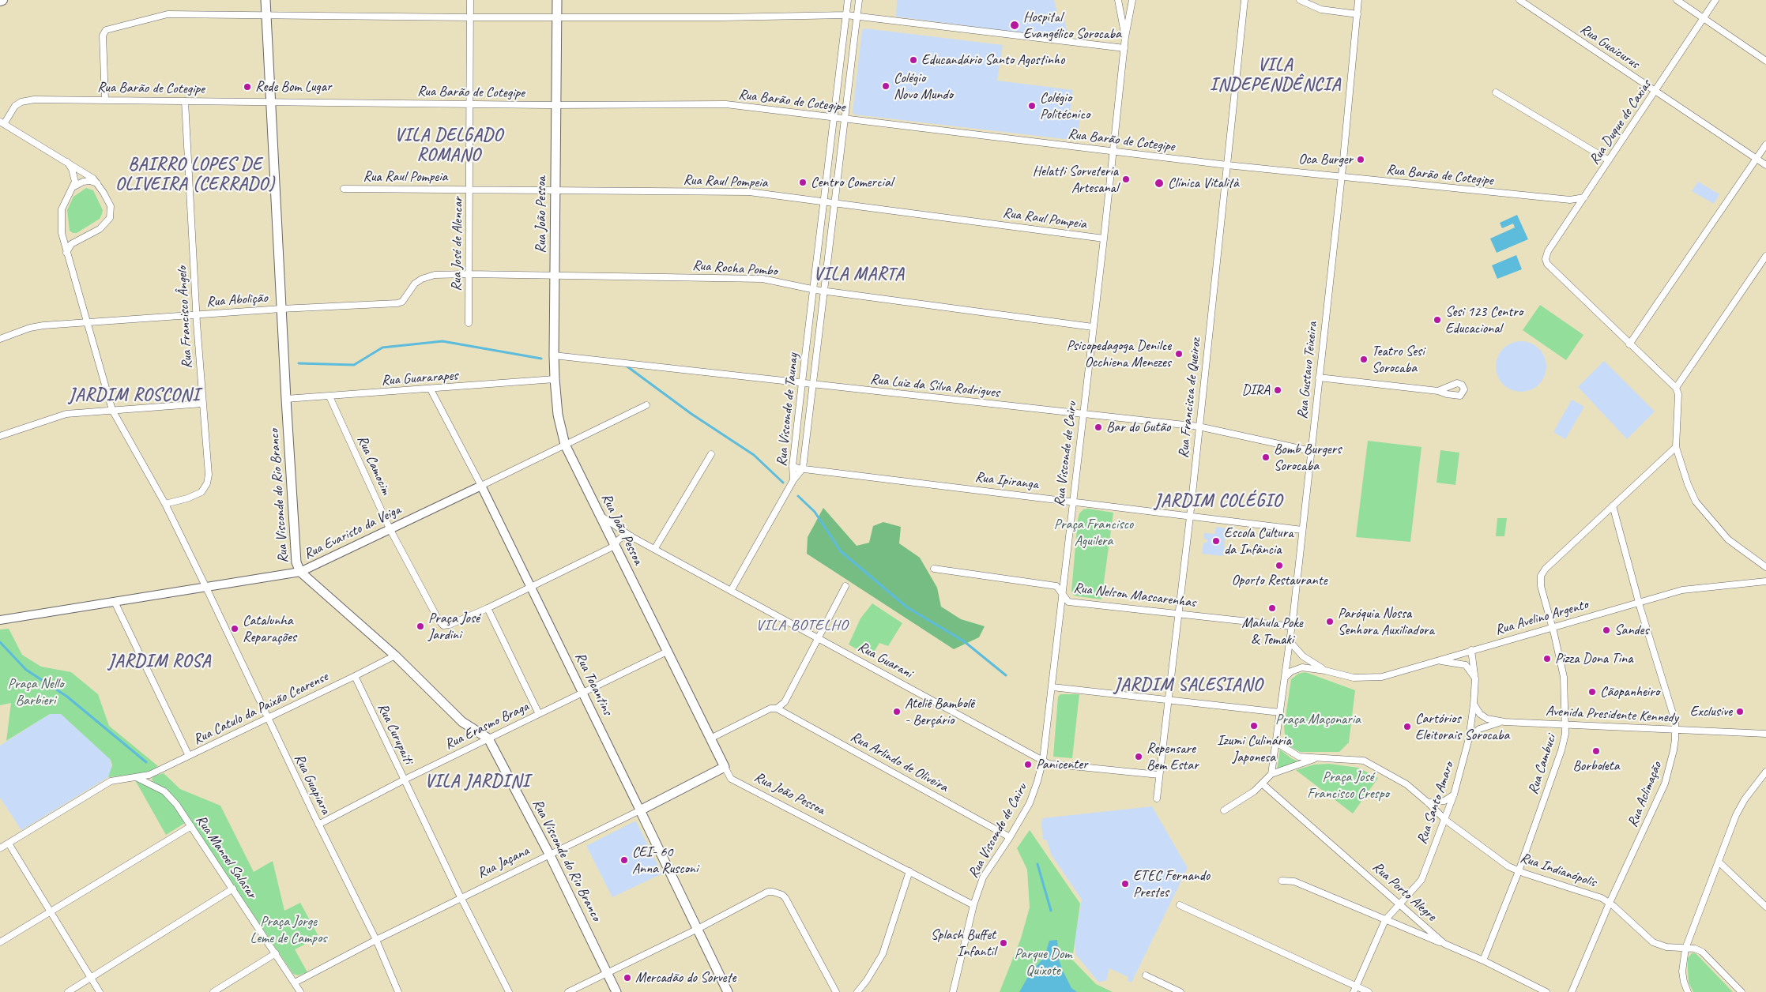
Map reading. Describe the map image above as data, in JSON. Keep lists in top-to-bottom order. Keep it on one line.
{"streets":{"main road":["Rua João Pessoa","Rua Visconde do Rio Branco","Rua Tocantins","Rua Jaçana"],"street":["Rua Guaicurus","Rua Barão de Cotegipe","Rua Duque de Caxias","Rua Raul Pompeia","Rua José de Alencar","Rua Rocha Pombo","Rua Abolição","Rua Francisco Ângelo","Rua Gustavo Teixeira","Rua Guararapes","Rua Luiz da Silva Rodrigues","Rua Francisca de Queiroz","Rua Visconde de Taunay","Rua Visconde de Cairu","Rua Camocim","Rua Ipiranga","Rua Evaristo da Veiga","Rua Nelson Mascarenhas","Rua Avelino Argento","Rua Guarani","Rua Catulo da Paixão Cearense","Avenida Presidente Kennedy","Rua Erasmo Braga","Rua Curupaiti","Rua Arlindo de Oliveira","Rua Cambuci","Rua Guapiara","Rua Aclimação","Rua Santo Amaro","Rua Manoel Salasar","Rua Indianópolis","Rua Porto Alegre"]},"crossings":[["Rua Guaicurus","Rua Duque de Caxias"],["Rua Barão de Cotegipe","Rua Duque de Caxias"],["Rua Barão de Cotegipe","Rua João Pessoa"],["Rua Barão de Cotegipe","Rua José de Alencar"],["Rua Barão de Cotegipe","Rua Francisco Ângelo"],["Rua Barão de Cotegipe","Rua Gustavo Teixeira"],["Rua Barão de Cotegipe","Rua Francisca de Queiroz"],["Rua Barão de Cotegipe","Rua Visconde de Taunay"],["Rua Barão de Cotegipe","Rua Visconde de Cairu"],["Rua Barão de Cotegipe","Rua Visconde do Rio Branco"],["Rua Raul Pompeia","Rua João Pessoa"],["Rua Raul Pompeia","Rua José de Alencar"],["Rua Raul Pompeia","Rua Visconde de Taunay"],["Rua Raul Pompeia","Rua Visconde de Cairu"],["Rua João Pessoa","Rua Rocha Pombo"],["Rua João Pessoa","Rua Guararapes"],["Rua João Pessoa","Rua Luiz da Silva Rodrigues"],["Rua João Pessoa","Rua Visconde de Cairu"],["Rua João Pessoa","Rua Evaristo da Veiga"],["Rua João Pessoa","Rua Guarani"],["Rua João Pessoa","Rua Erasmo Braga"],["Rua João Pessoa","Rua Jaçana"],["Rua José de Alencar","Rua Rocha Pombo"],["Rua Rocha Pombo","Rua Abolição"],["Rua Rocha Pombo","Rua Visconde de Taunay"],["Rua Rocha Pombo","Rua Visconde de Cairu"],["Rua Abolição","Rua Francisco Ângelo"],["Rua Abolição","Rua Visconde do Rio Branco"],["Rua Abolição","Rua Guapiara"],["Rua Francisco Ângelo","Rua Guapiara"],["Rua Gustavo Teixeira","Rua Luiz da Silva Rodrigues"],["Rua Gustavo Teixeira","Rua Ipiranga"],["Rua Gustavo Teixeira","Rua Nelson Mascarenhas"],["Rua Gustavo Teixeira","Rua Avelino Argento"],["Rua Gustavo Teixeira","Rua Indianópolis"],["Rua Guararapes","Rua Camocim"],["Rua Guararapes","Rua Visconde do Rio Branco"],["Rua Guararapes","Rua Tocantins"],["Rua Luiz da Silva Rodrigues","Rua Francisca de Queiroz"],["Rua Luiz da Silva Rodrigues","Rua Visconde de Taunay"],["Rua Luiz da Silva Rodrigues","Rua Visconde de Cairu"],["Rua Francisca de Queiroz","Rua Ipiranga"],["Rua Francisca de Queiroz","Rua Nelson Mascarenhas"],["Rua Francisca de Queiroz","Rua Guarani"],["Rua Visconde de Taunay","Rua Ipiranga"],["Rua Visconde de Cairu","Rua Ipiranga"],["Rua Visconde de Cairu","Rua Nelson Mascarenhas"],["Rua Visconde de Cairu","Rua Guarani"],["Rua Visconde de Cairu","Rua Arlindo de Oliveira"],["Rua Camocim","Rua Evaristo da Veiga"],["Rua Visconde do Rio Branco","Rua Evaristo da Veiga"],["Rua Visconde do Rio Branco","Rua Catulo da Paixão Cearense"],["Rua Visconde do Rio Branco","Rua Erasmo Braga"],["Rua Visconde do Rio Branco","Rua Jaçana"],["Rua Evaristo da Veiga","Rua Tocantins"],["Rua Evaristo da Veiga","Rua Guapiara"],["Rua Avelino Argento","Rua Cambuci"],["Rua Avelino Argento","Rua Aclimação"],["Rua Avelino Argento","Rua Santo Amaro"],["Rua Tocantins","Rua Erasmo Braga"],["Rua Tocantins","Rua Jaçana"],["Rua Catulo da Paixão Cearense","Rua Curupaiti"],["Rua Catulo da Paixão Cearense","Rua Guapiara"],["Rua Catulo da Paixão Cearense","Rua Manoel Salasar"],["Avenida Presidente Kennedy","Rua Cambuci"],["Avenida Presidente Kennedy","Rua Aclimação"],["Avenida Presidente Kennedy","Rua Santo Amaro"],["Rua Erasmo Braga","Rua Curupaiti"],["Rua Erasmo Braga","Rua Guapiara"],["Rua Curupaiti","Rua Jaçana"],["Rua Cambuci","Rua Aclimação"],["Rua Cambuci","Rua Indianópolis"],["Rua Cambuci","Rua Porto Alegre"],["Rua Guapiara","Rua Jaçana"],["Rua Aclimação","Rua Indianópolis"],["Rua Santo Amaro","Rua Indianópolis"],["Rua Santo Amaro","Rua Porto Alegre"],["Rua Manoel Salasar","Rua Jaçana"]],"districts":["VILA INDEPENDÊNCIA","VILA DELGADO ROMANO","BAIRRO LOPES DE OLIVEIRA (CERRADO)","VILA MARTA","JARDIM ROSCONI","JARDIM COLÉGIO","VILA BOTELHO","JARDIM ROSA","JARDIM SALESIANO","VILA JARDINI"],"parks":["Praça Francisco Aguilera","Praça Nello Barbieri","Praça Maçonaria","Praça José Francisco Crespo","Praça Jorge Leme de Campos","Parque Dom Quixote"],"places":["Hospital Evangélico Sorocaba","Educandário Santo Agostinho","Colégio Novo Mundo","Rede Bom Lugar","Colégio Politécnico","Oca Burger","Helatti Sorveteria Artesanal","Centro Comercial","Clínica Vitalità","Sesi 123 Centro Educacional","Psicopedagoga Denilce Occhiena Menezes","Teatro Sesi Sorocaba","DIRA","Bar do Gutão","Bomb Burgers Sorocaba","Escola Cultura da Infância","Oporto Restaurante","Mahula Poke & Temaki","Paróquia Nossa Senhora Auxiliadora","Praça José Jardini","Catalunha Reparações","Sandes","Pizza Dona Tina","Cãopanheiro","Ateliê Bambolê - Berçário","Exclusive","Izumi Culinária Japonesa","Cartórios Eleitorais Sorocaba","Borboleta","Repensare Bem Estar","Panicenter","CEI- 60 Anna Rusconi","ETEC Fernando Prestes","Splash Buffet Infantil","Mercadão do Sorvete"]}
